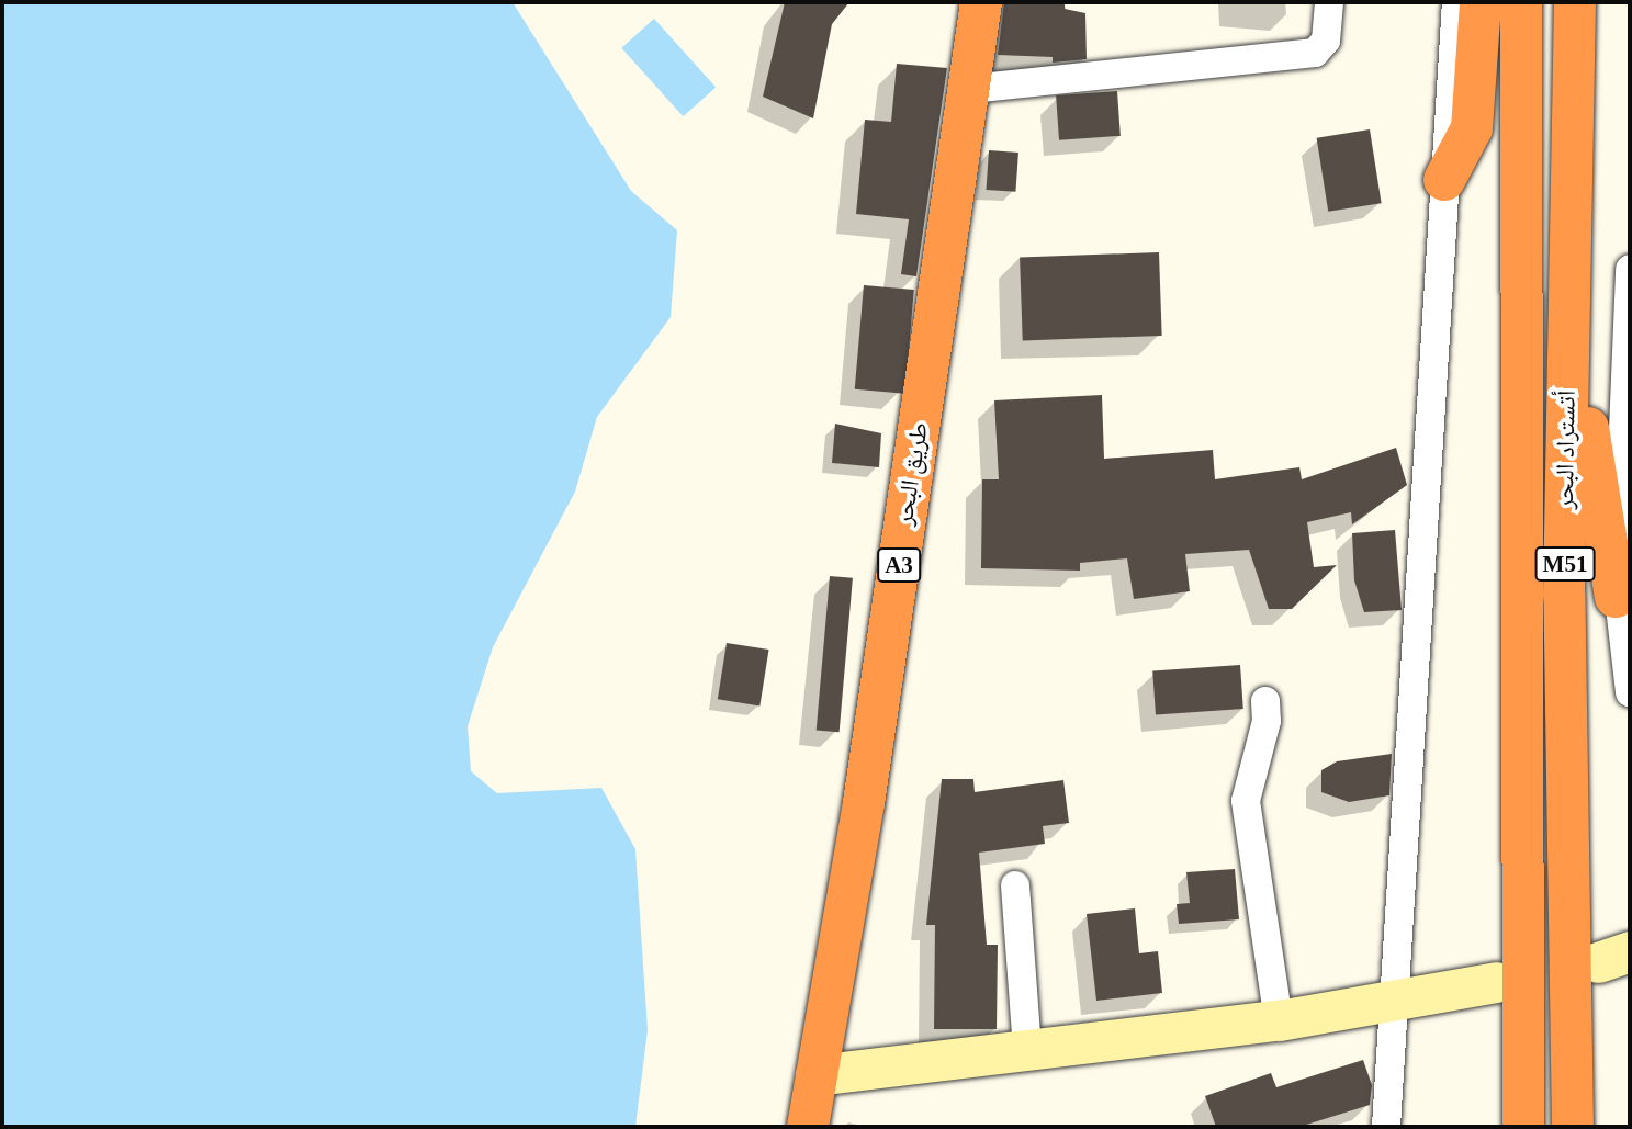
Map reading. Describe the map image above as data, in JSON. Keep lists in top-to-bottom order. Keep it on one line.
{"streets":{"highway":["أتستراد البحر","طريق البحر","M51","A3"]}}
